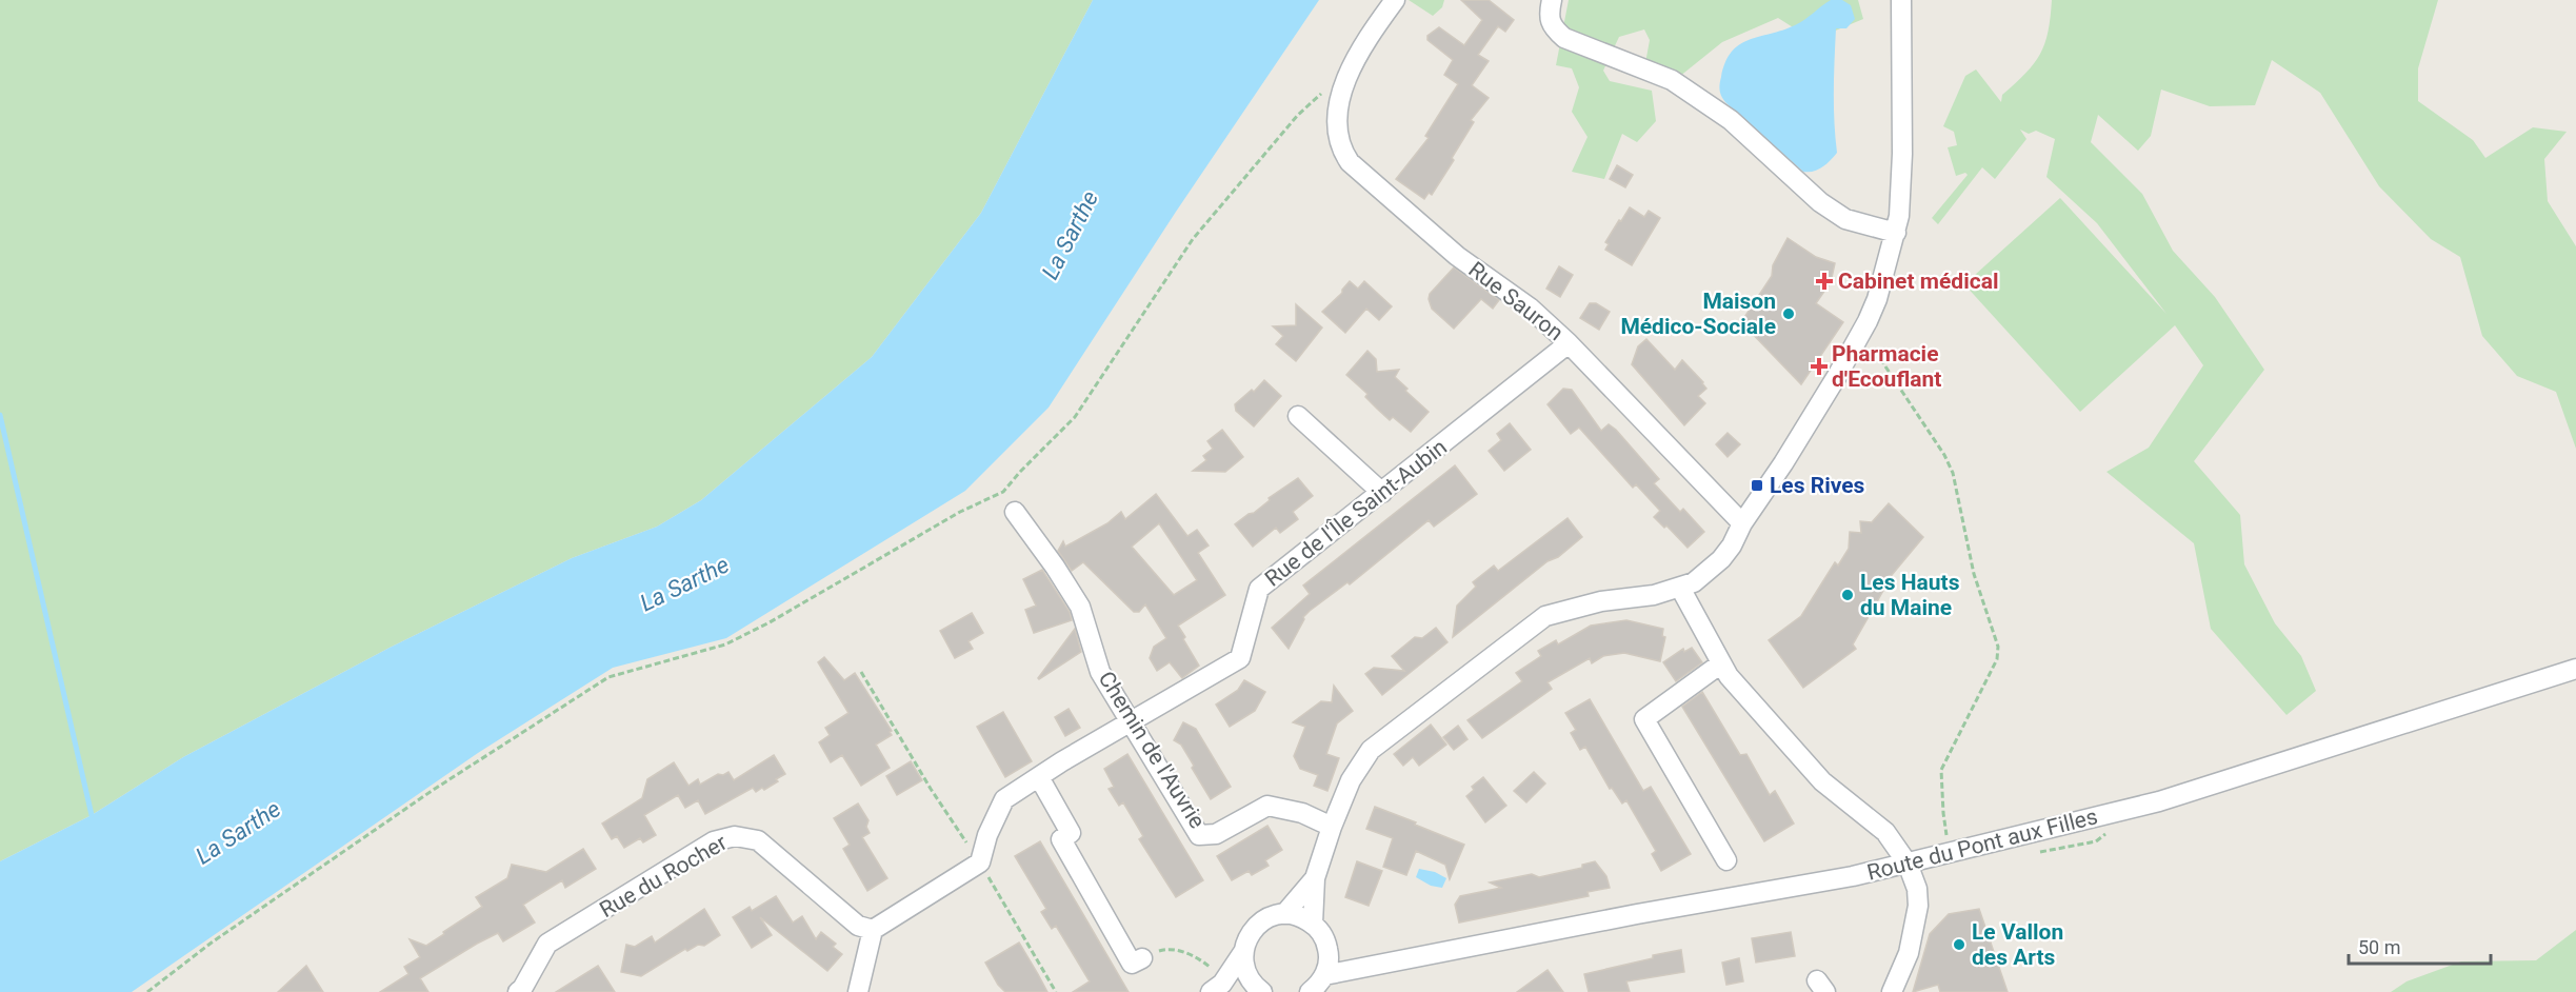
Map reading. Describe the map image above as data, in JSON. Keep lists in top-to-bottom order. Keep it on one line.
{"streets":{"street":["Rue Sauron","Rue de l'Île Saint-Aubin","Chemin de l'Auvrie","Route du Pont aux Filles","Rue du Rocher"]},"crossings":[["Rue Sauron","Rue de l'Île Saint-Aubin"],["Rue de l'Île Saint-Aubin","Chemin de l'Auvrie"]],"water":["La Sarthe"],"places":{"health":["Cabinet médical","Pharmacie d'Ecouflant"],"other":["Maison Médico-Sociale","Les Hauts du Maine","Le Vallon des Arts"],"transit":["Les Rives"]},"scale_bar":"50 m"}
